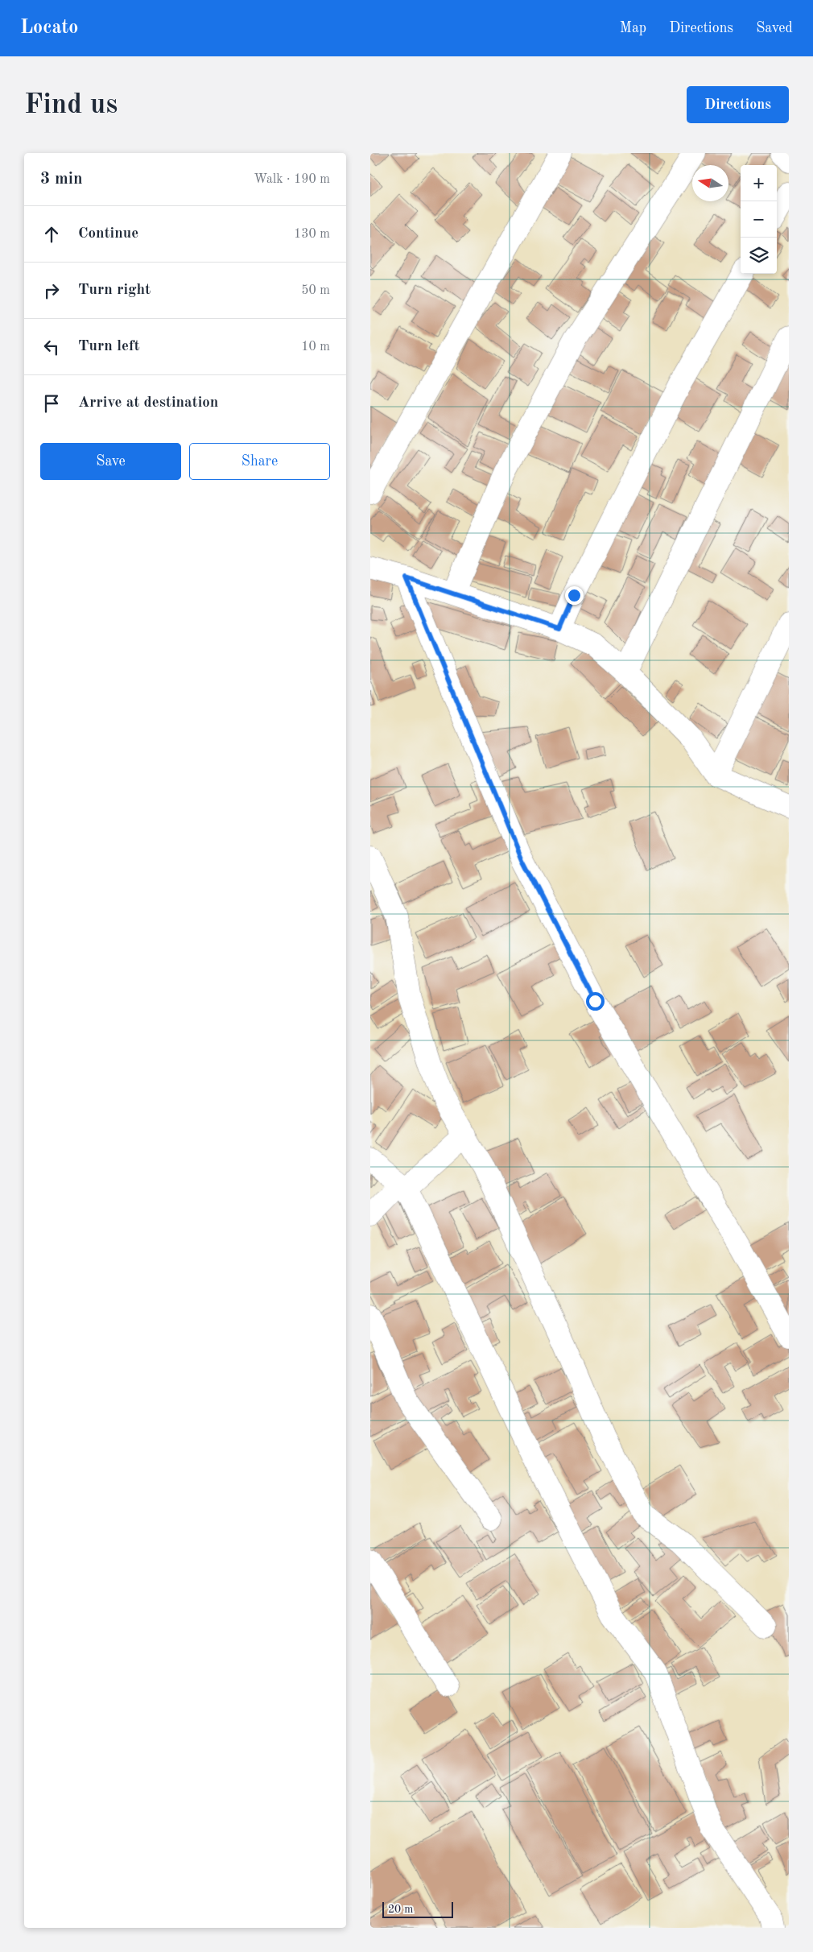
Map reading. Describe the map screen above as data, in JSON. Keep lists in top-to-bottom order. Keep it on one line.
{"scale_bar":"20 m","north":"left","page":{"header":"Locato","nav":["Map","Directions","Saved"],"buttons":["Directions",["Save","Share"]],"title":"Find us","heading":["3 min","Walk · 190 m"],"map_buttons":["+","−"],"list":[["Continue","130 m"],["Turn right","50 m"],["Turn left","10 m"],"Arrive at destination"],"scale":"20 m"}}
